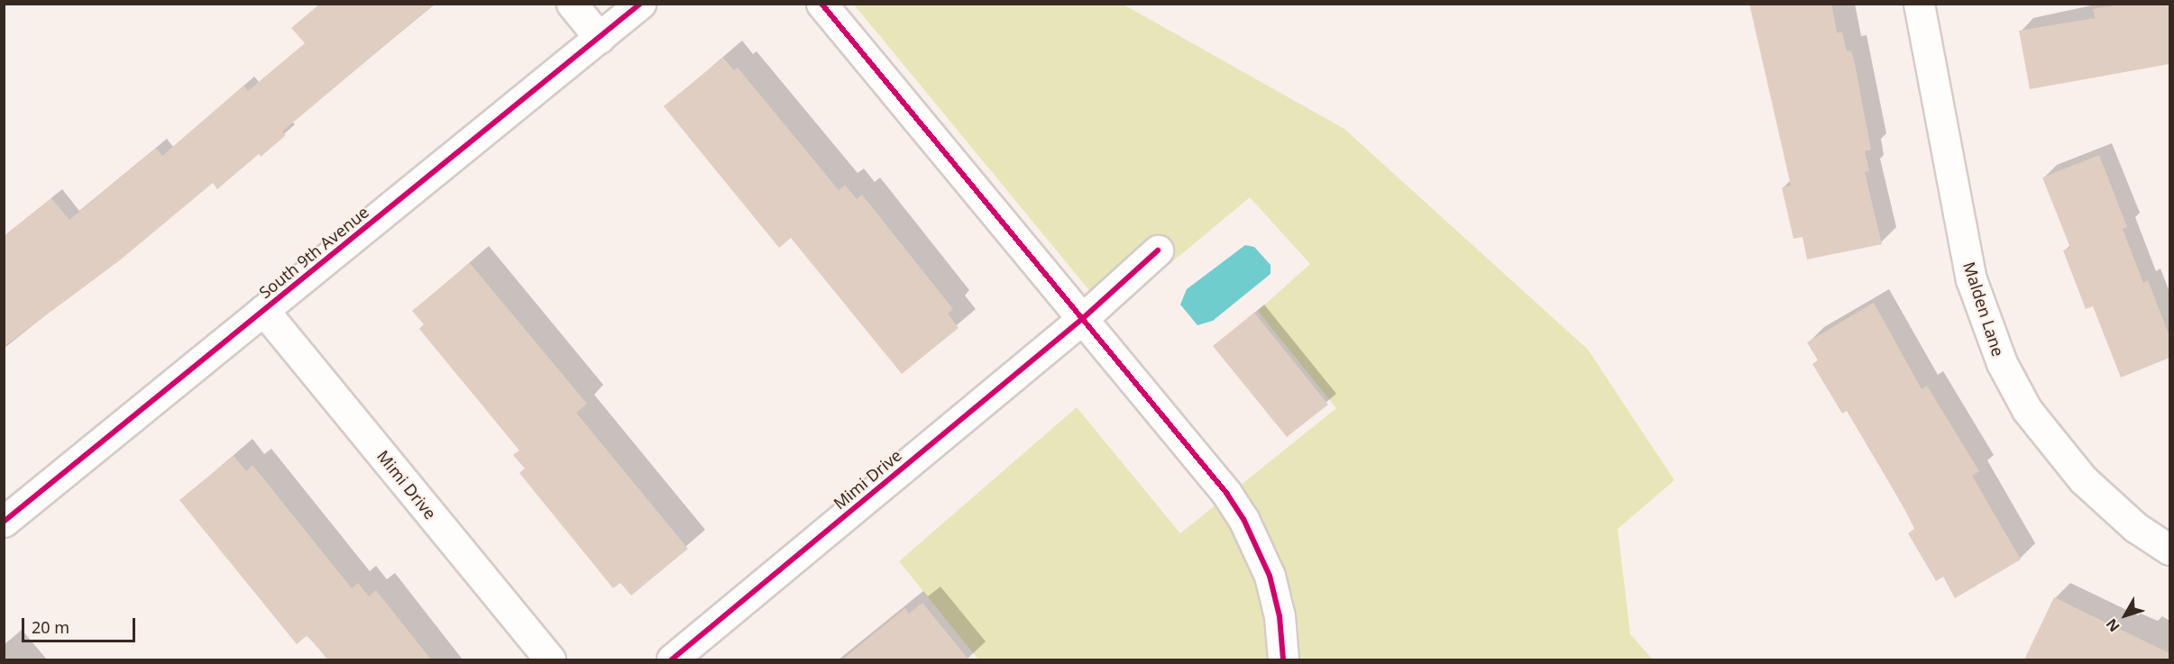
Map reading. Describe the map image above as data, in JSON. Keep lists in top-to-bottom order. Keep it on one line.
{"streets":{"street":["South 9th Avenue","Malden Lane","Mimi Drive"]},"crossings":[["South 9th Avenue","Mimi Drive"]],"scale_bar":"20 m","north":"bottom left"}
